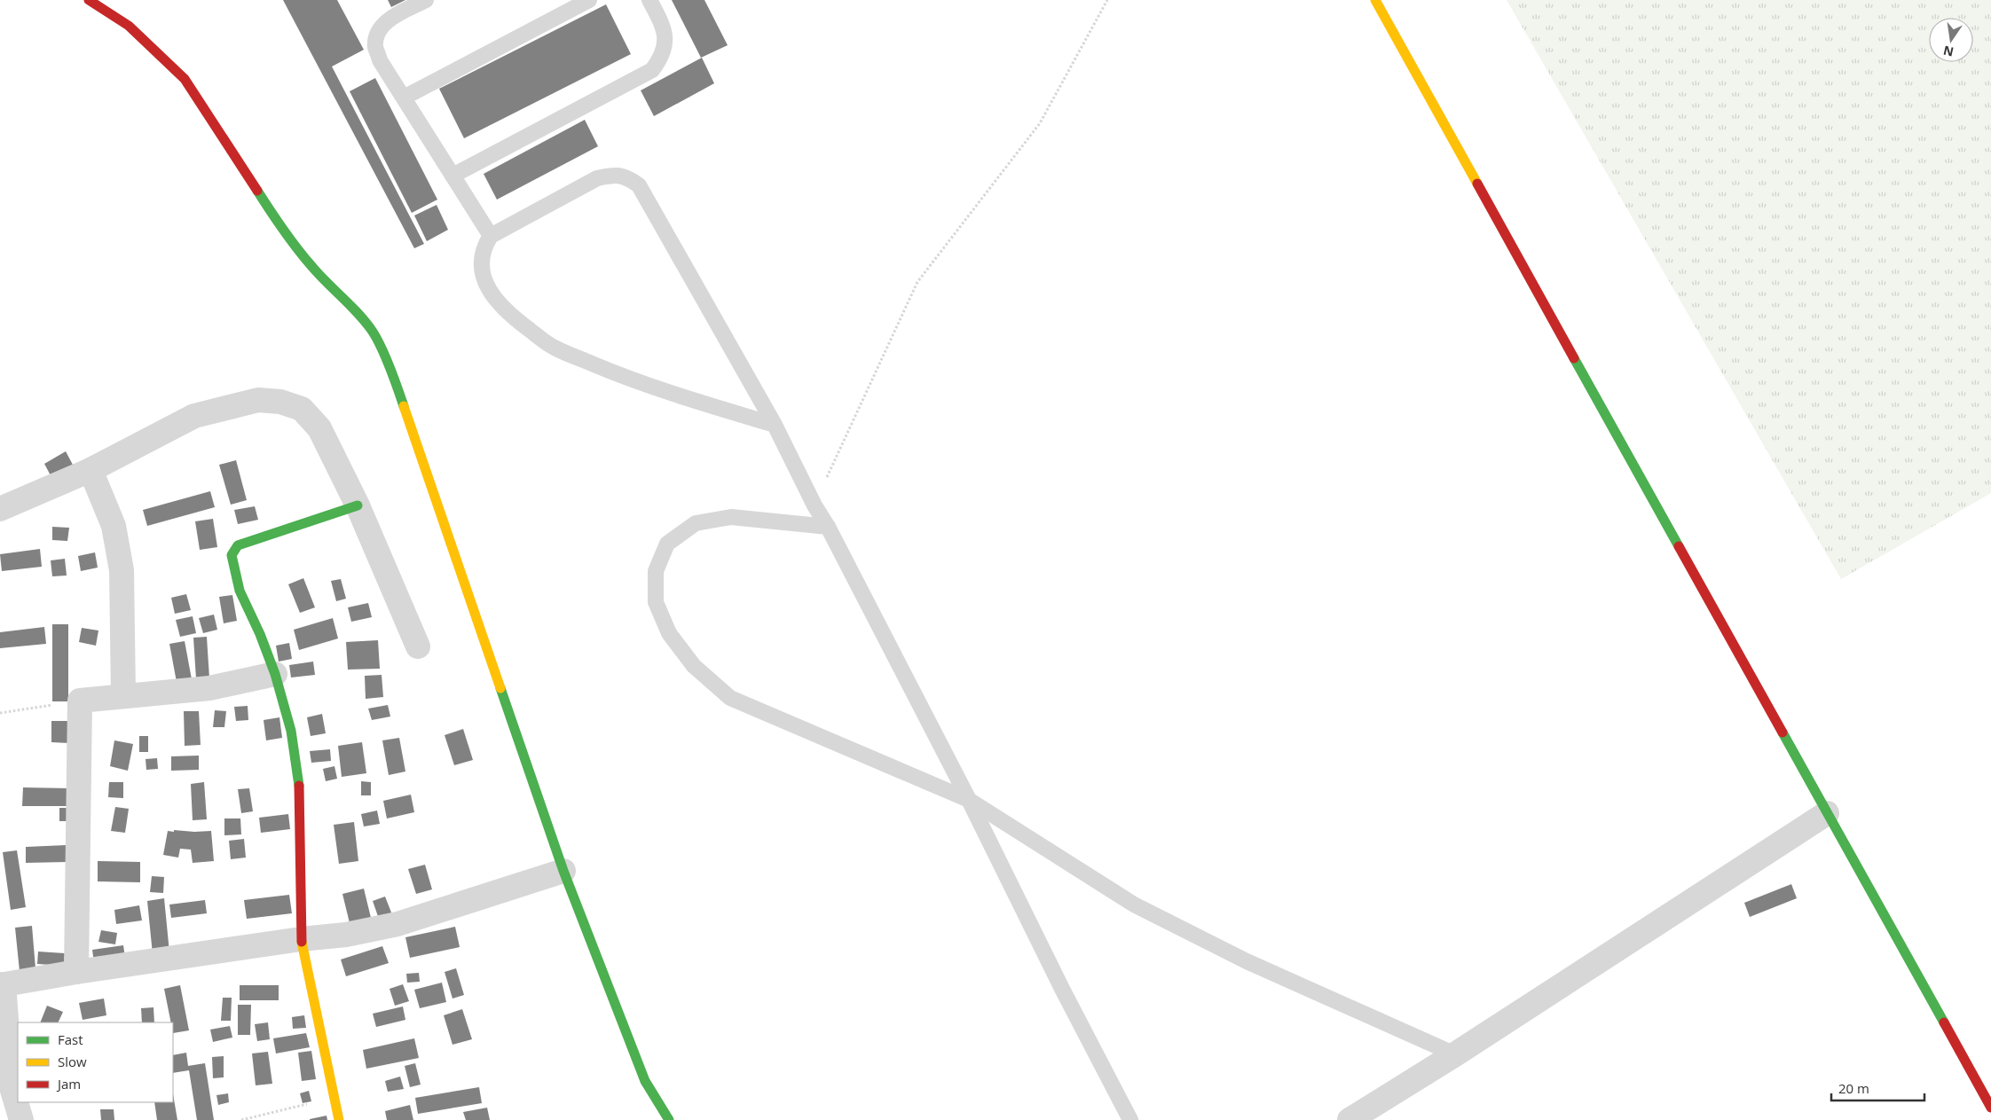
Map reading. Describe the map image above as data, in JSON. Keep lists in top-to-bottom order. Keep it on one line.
{"legend":["Fast","Slow","Jam"],"scale_bar":"20 m","north":"bottom"}
